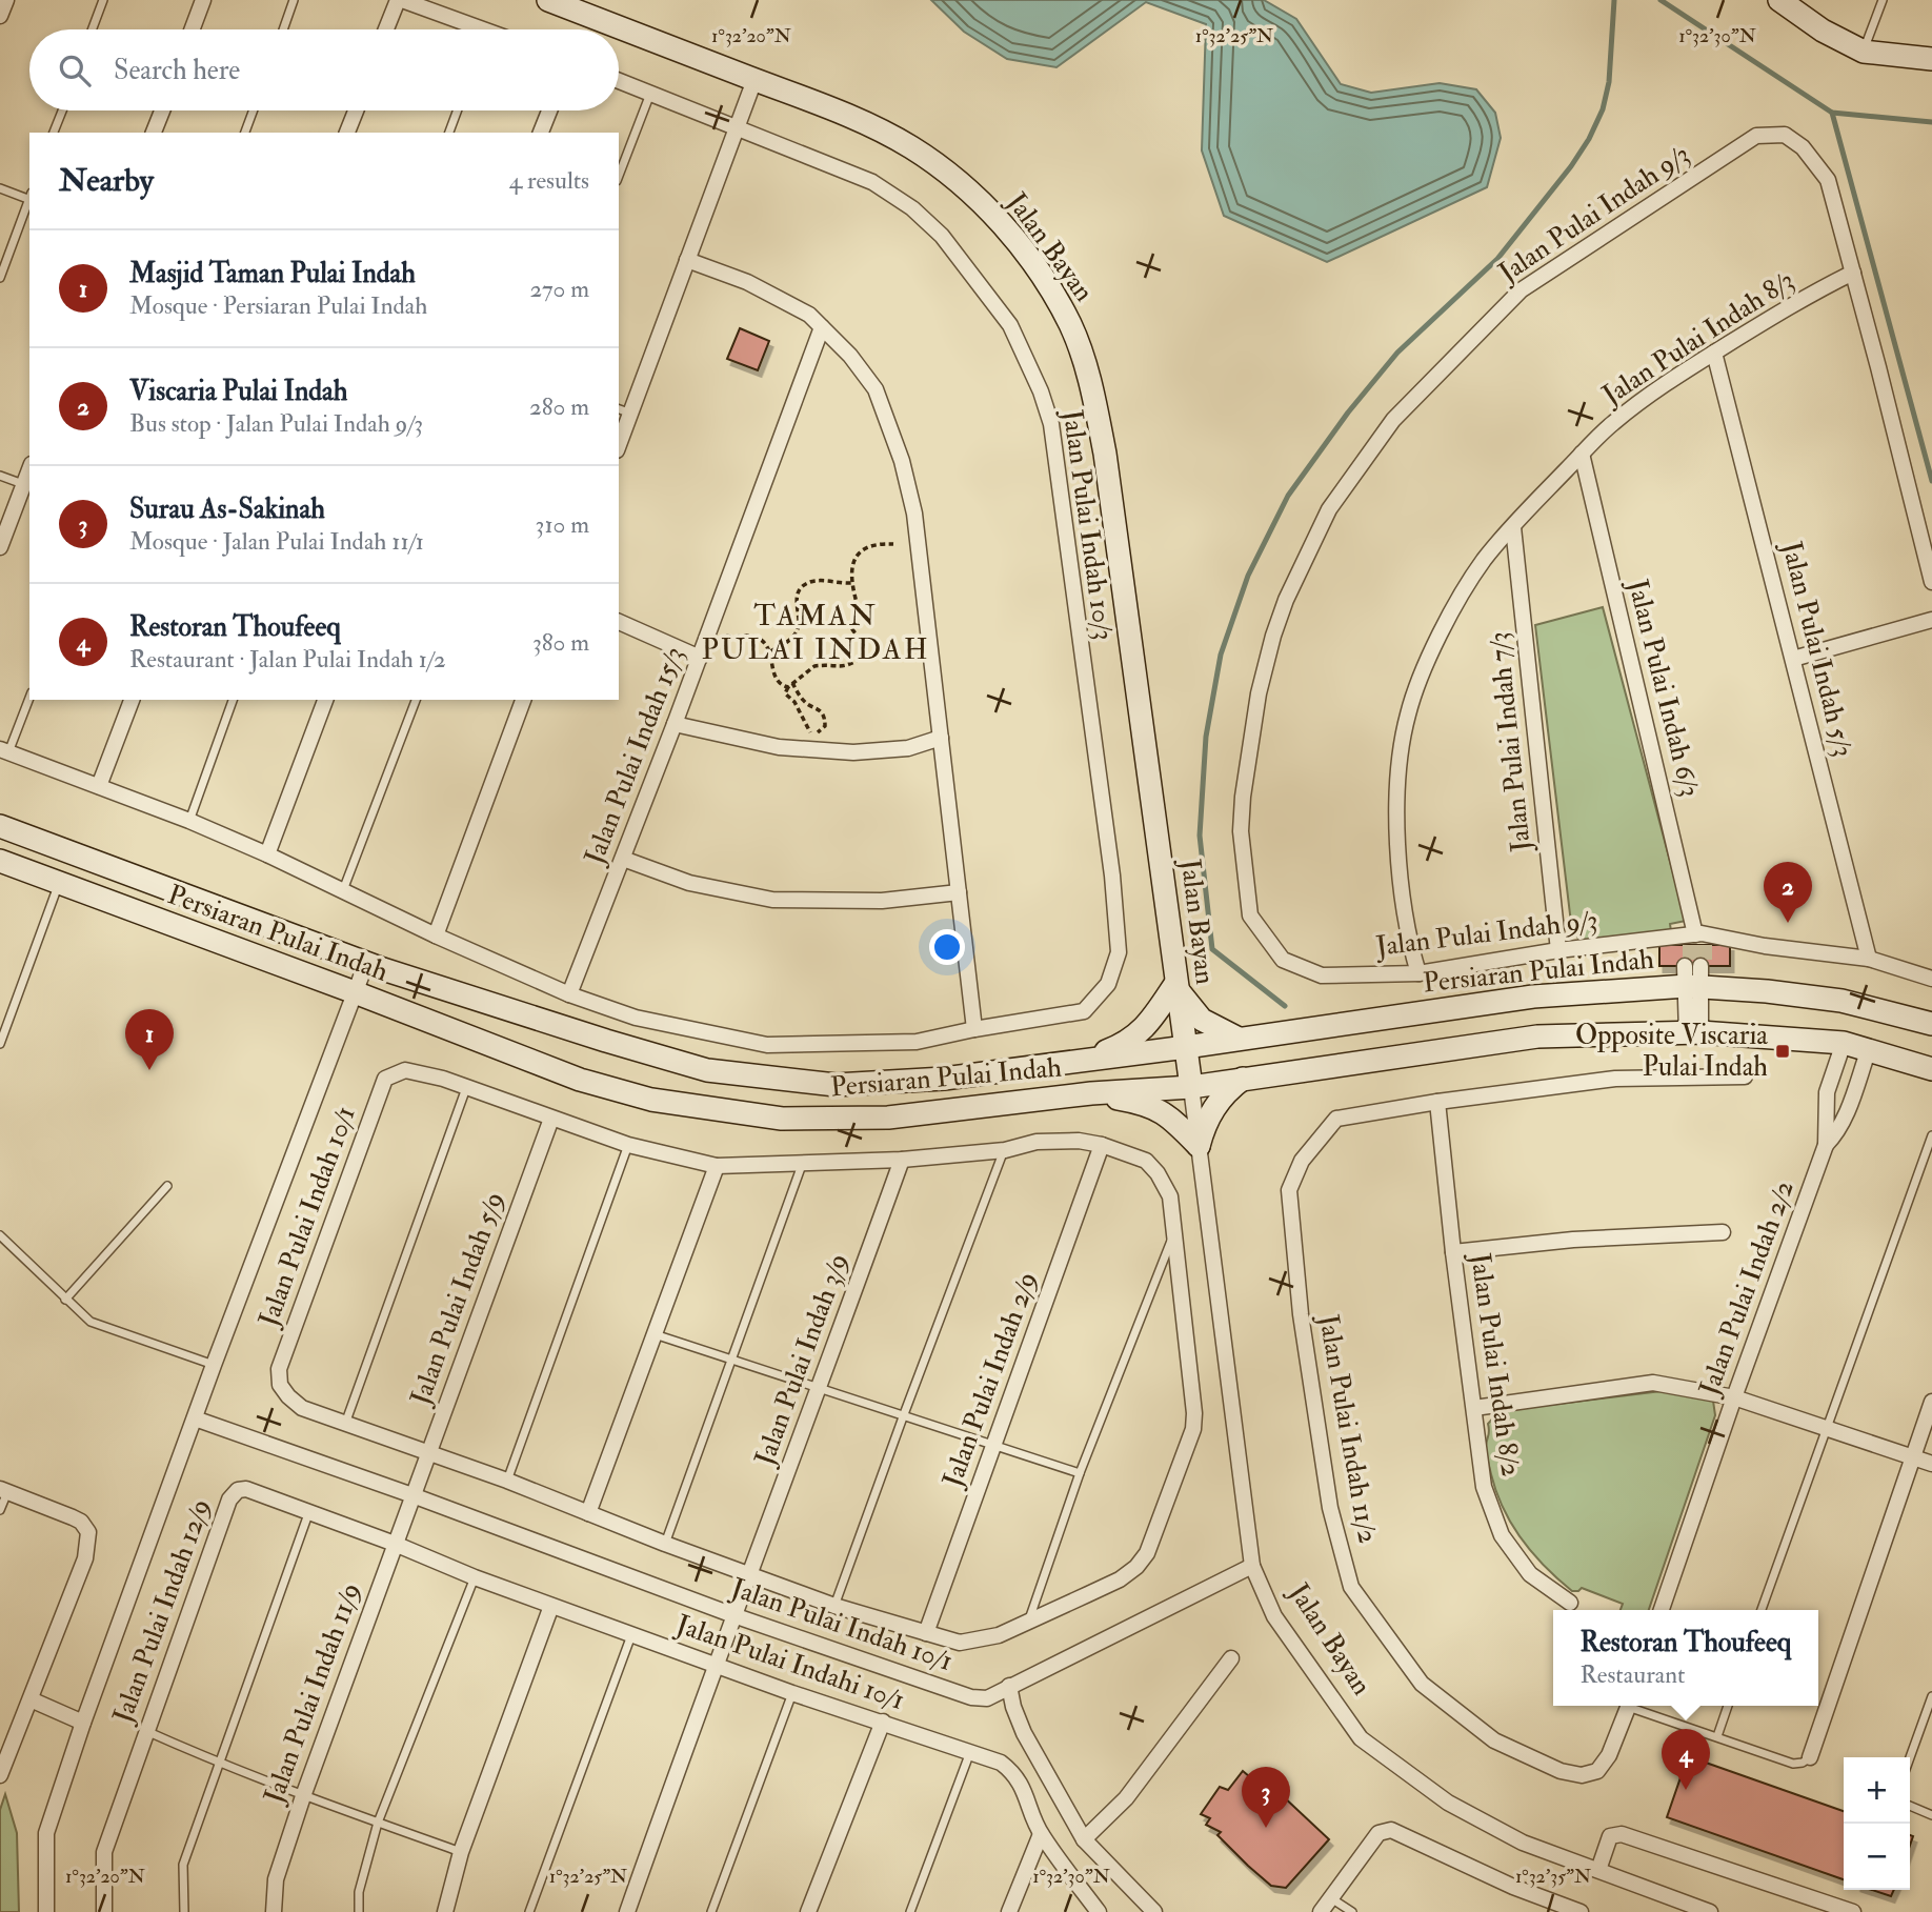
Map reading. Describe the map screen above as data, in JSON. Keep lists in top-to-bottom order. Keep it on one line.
{"streets":{"main road":["Jalan Bayan","Persiaran Pulai Indah"],"street":["Jalan Pulai Indah 9/3","Jalan Pulai Indah 8/3","Jalan Pulai Indah 10/3","Jalan Pulai Indah 5/3","Jalan Pulai Indah 6/3","Jalan Pulai Indah 7/3","Jalan Pulai Indah 15/3","Jalan Pulai Indah 10/1","Jalan Pulai Indah 2/2","Jalan Pulai Indah 5/9","Jalan Pulai Indah 3/9","Jalan Pulai Indah 8/2","Jalan Pulai Indah 2/9","Jalan Pulai Indah 11/2","Jalan Pulai Indah 12/9","Jalan Pulai Indahi 10/1","Jalan Pulai Indah 11/9"]},"crossings":[["Jalan Pulai Indah 9/3","Jalan Pulai Indah 8/3"],["Jalan Pulai Indah 9/3","Jalan Pulai Indah 5/3"],["Jalan Pulai Indah 9/3","Jalan Pulai Indah 6/3"],["Jalan Pulai Indah 9/3","Jalan Pulai Indah 7/3"],["Jalan Bayan","Persiaran Pulai Indah"],["Jalan Bayan","Jalan Pulai Indah 10/1"],["Jalan Pulai Indah 8/3","Jalan Pulai Indah 5/3"],["Jalan Pulai Indah 8/3","Jalan Pulai Indah 6/3"],["Jalan Pulai Indah 8/3","Jalan Pulai Indah 7/3"],["Persiaran Pulai Indah","Jalan Pulai Indah 10/1"],["Persiaran Pulai Indah","Jalan Pulai Indah 2/2"],["Jalan Pulai Indah 10/1","Jalan Pulai Indah 5/9"],["Jalan Pulai Indah 10/1","Jalan Pulai Indah 3/9"],["Jalan Pulai Indah 10/1","Jalan Pulai Indah 2/9"],["Jalan Pulai Indah 10/1","Jalan Pulai Indah 11/9"],["Jalan Pulai Indah 5/9","Jalan Pulai Indah 11/9"],["Jalan Pulai Indah 3/9","Jalan Pulai Indahi 10/1"],["Jalan Pulai Indah 8/2","Jalan Pulai Indah 11/2"],["Jalan Pulai Indah 12/9","Jalan Pulai Indahi 10/1"],["Jalan Pulai Indah 12/9","Jalan Pulai Indah 11/9"],["Jalan Pulai Indahi 10/1","Jalan Pulai Indah 11/9"]],"districts":["TAMAN PULAI INDAH"],"places":{"transit":["Opposite Viscaria Pulai Indah"]},"page":{"search":"Search here","heading":["Nearby","4 results"],"list":[{"mark":"1","name":"Masjid Taman Pulai Indah","note":"Mosque · Persiaran Pulai Indah","value":"270 m"},{"mark":"2","name":"Viscaria Pulai Indah","note":"Bus stop · Jalan Pulai Indah 9/3","value":"280 m"},{"mark":"3","name":"Surau As-Sakinah","note":"Mosque · Jalan Pulai Indah 11/1","value":"310 m"},{"mark":"4","name":"Restoran Thoufeeq","note":"Restaurant · Jalan Pulai Indah 1/2","value":"380 m"}],"pins":["2","1","4","3"],"popup":["Restoran Thoufeeq","Restaurant"],"map_buttons":["+","−"]},"coordinates":["1°32'20\"N","1°32'25\"N","1°32'30\"N","1°32'35\"N"]}
